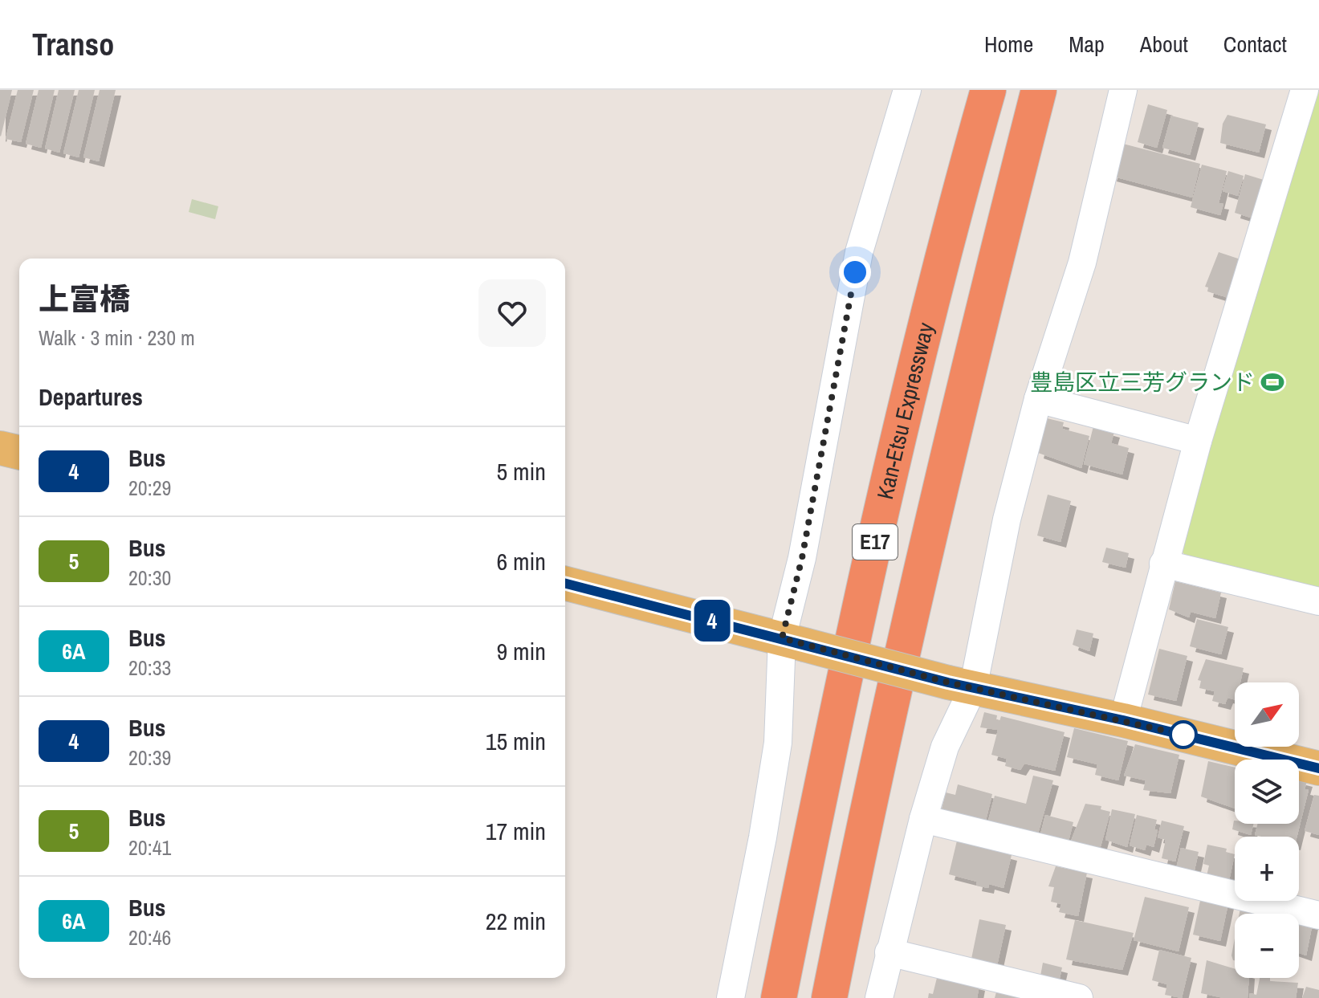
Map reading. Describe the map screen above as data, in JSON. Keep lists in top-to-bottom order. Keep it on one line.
{"streets":{"highway":["Kan-Etsu Expressway","E17"]},"places":{"sports":["豊島区立三芳グランド"]},"lines":["bus line 4"],"north":"top right","page":{"header":"Transo","nav":["Home","Map","About","Contact"],"on_map":"4","heading":[["上富橋","Walk · 3 min · 230 m"],"Departures"],"list":[{"mark":"4","name":"Bus","note":"20:29","value":"5 min"},{"mark":"5","name":"Bus","note":"20:30","value":"6 min"},{"mark":"6A","name":"Bus","note":"20:33","value":"9 min"},{"mark":"4","name":"Bus","note":"20:39","value":"15 min"},{"mark":"5","name":"Bus","note":"20:41","value":"17 min"},{"mark":"6A","name":"Bus","note":"20:46","value":"22 min"}],"map_buttons":["+","−"]}}
